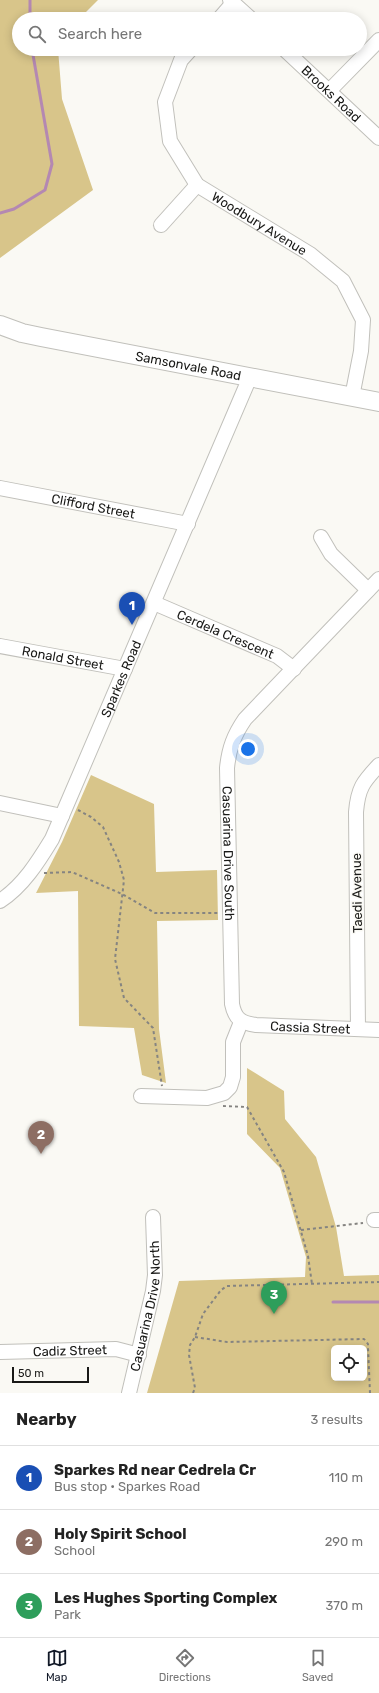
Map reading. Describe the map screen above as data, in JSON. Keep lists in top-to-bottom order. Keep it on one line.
{"streets":{"main road":["Samsonvale Road"],"street":["Brooks Road","Woodbury Avenue","Clifford Street","Cerdela Crescent","Ronald Street","Sparkes Road","Casuarina Drive South","Taedi Avenue","Cassia Street","Casuarina Drive North","Cadiz Street"]},"crossings":[["Woodbury Avenue","Samsonvale Road"],["Samsonvale Road","Sparkes Road"],["Clifford Street","Sparkes Road"],["Cerdela Crescent","Sparkes Road"],["Cerdela Crescent","Casuarina Drive South"],["Ronald Street","Sparkes Road"],["Casuarina Drive South","Cassia Street"],["Taedi Avenue","Cassia Street"],["Casuarina Drive North","Cadiz Street"]],"scale_bar":"50 m","page":{"search":"Search here","pins":["1","2","3"],"scale":"50 m","heading":["Nearby","3 results"],"list":[{"mark":"1","name":"Sparkes Rd near Cedrela Cr","note":"Bus stop · Sparkes Road","value":"110 m"},{"mark":"2","name":"Holy Spirit School","note":"School","value":"290 m"},{"mark":"3","name":"Les Hughes Sporting Complex","note":"Park","value":"370 m"}],"nav":["Map","Directions","Saved"]}}
